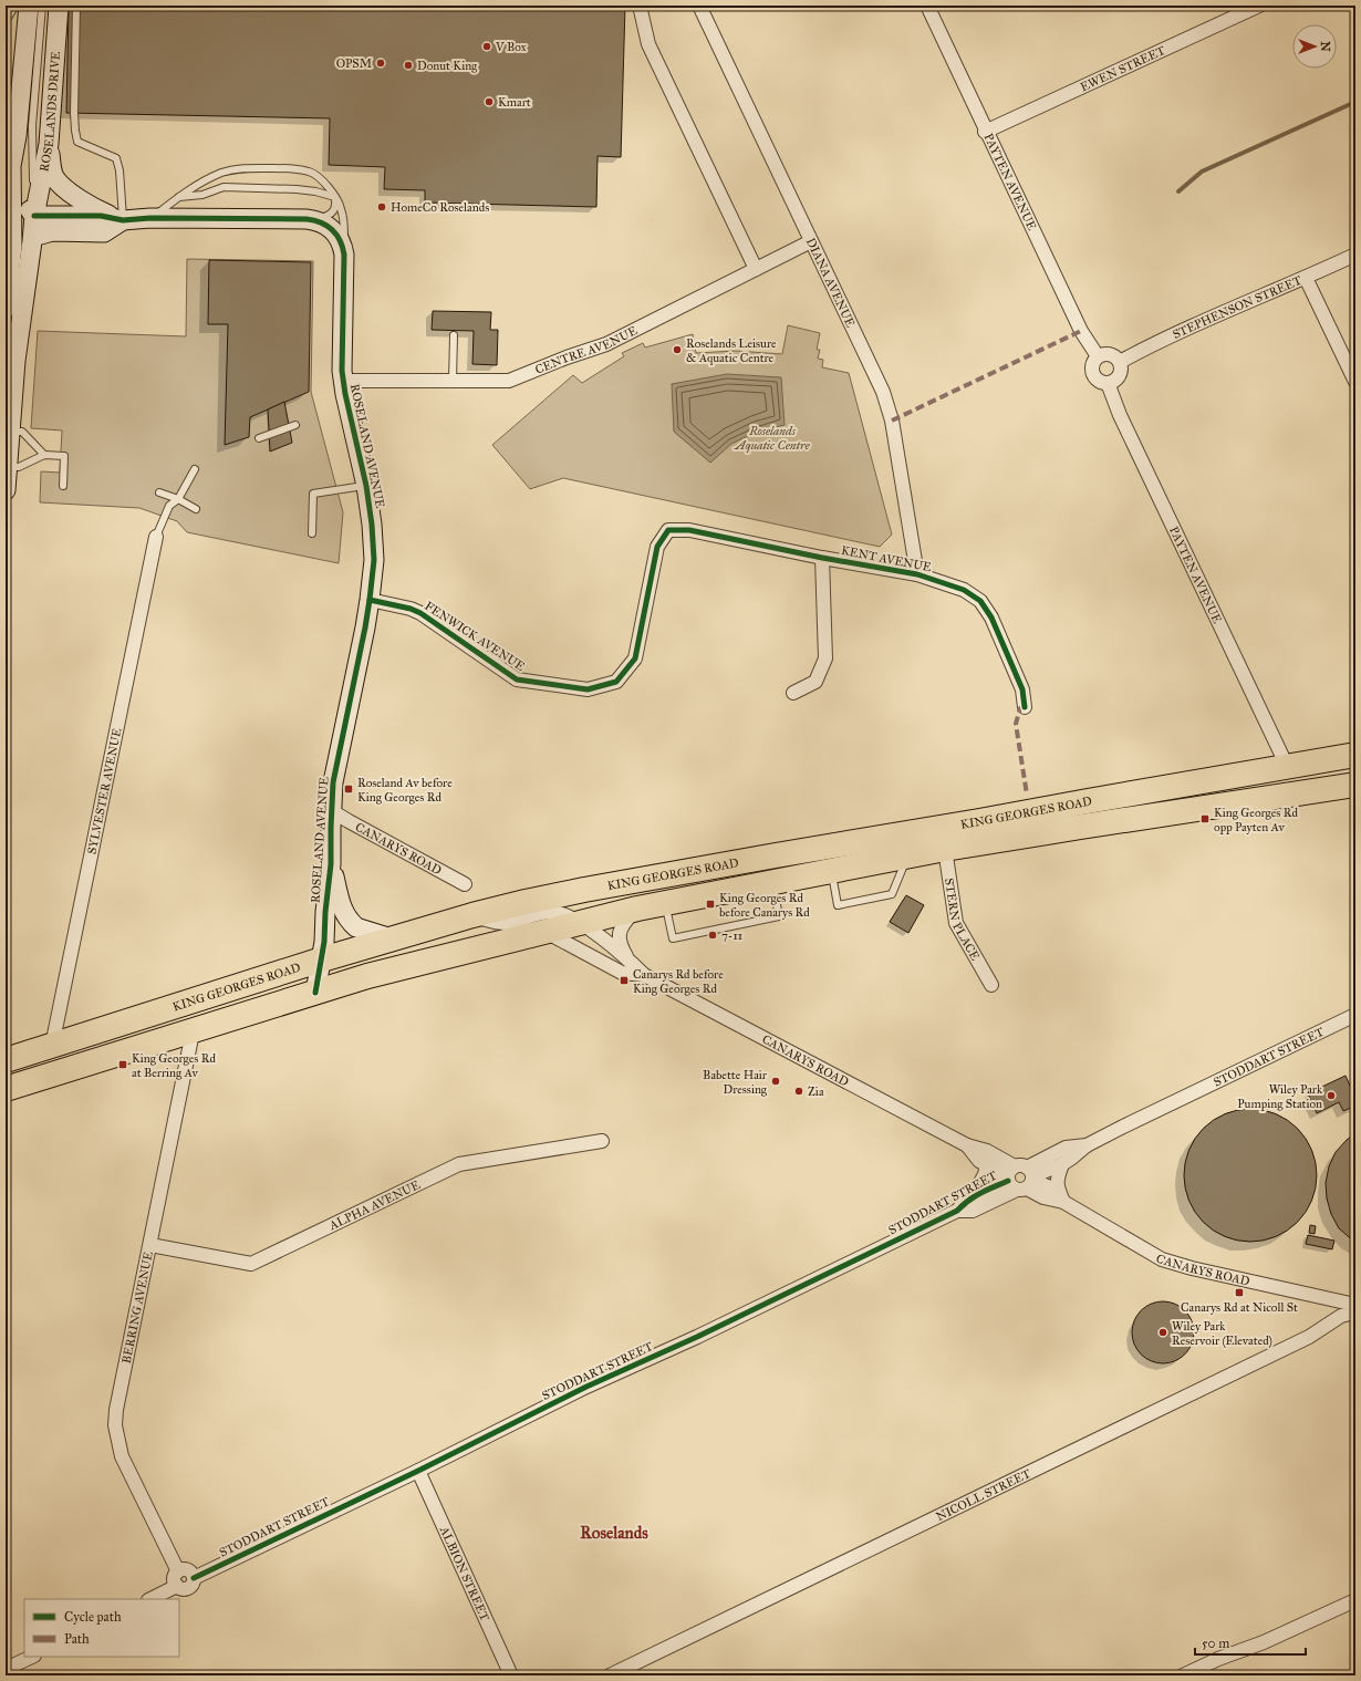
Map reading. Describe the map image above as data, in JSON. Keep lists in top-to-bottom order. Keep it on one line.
{"streets":{"highway":["KING GEORGES ROAD"],"street":["EWEN STREET","ROSELANDS DRIVE","PAYTEN AVENUE","DIANA AVENUE","STEPHENSON STREET","CENTRE AVENUE","ROSELAND AVENUE","KENT AVENUE","FENWICK AVENUE","SYLVESTER AVENUE","CANARYS ROAD","STERN PLACE","STODDART STREET","ALPHA AVENUE","BERRING AVENUE","NICOLL STREET","ALBION STREET"]},"crossings":[["EWEN STREET","PAYTEN AVENUE"],["ROSELANDS DRIVE","ROSELAND AVENUE"],["PAYTEN AVENUE","STEPHENSON STREET"],["PAYTEN AVENUE","KING GEORGES ROAD"],["DIANA AVENUE","CENTRE AVENUE"],["DIANA AVENUE","KENT AVENUE"],["CENTRE AVENUE","ROSELAND AVENUE"],["ROSELAND AVENUE","FENWICK AVENUE"],["ROSELAND AVENUE","KING GEORGES ROAD"],["ROSELAND AVENUE","CANARYS ROAD"],["KENT AVENUE","FENWICK AVENUE"],["SYLVESTER AVENUE","KING GEORGES ROAD"],["KING GEORGES ROAD","CANARYS ROAD"],["KING GEORGES ROAD","STERN PLACE"],["KING GEORGES ROAD","BERRING AVENUE"],["CANARYS ROAD","STODDART STREET"],["STODDART STREET","BERRING AVENUE"],["STODDART STREET","ALBION STREET"],["ALPHA AVENUE","BERRING AVENUE"]],"districts":["Roselands"],"parks":["Roselands Aquatic Centre"],"places":{"other":["V Box","OPSM","Donut King","Kmart","HomeCo Roselands","Roselands Leisure & Aquatic Centre","7-11","Babette Hair Dressing","Zia","Wiley Park Pumping Station","Wiley Park Reservoir (Elevated)"],"transit":["Roseland Av before King Georges Rd","King Georges Rd opp Payten Av","King Georges Rd before Canarys Rd","Canarys Rd before King Georges Rd","King Georges Rd at Berring Av","Canarys Rd at Nicoll St"]},"legend":["Cycle path","Path"],"scale_bar":"50 m","north":"right"}
